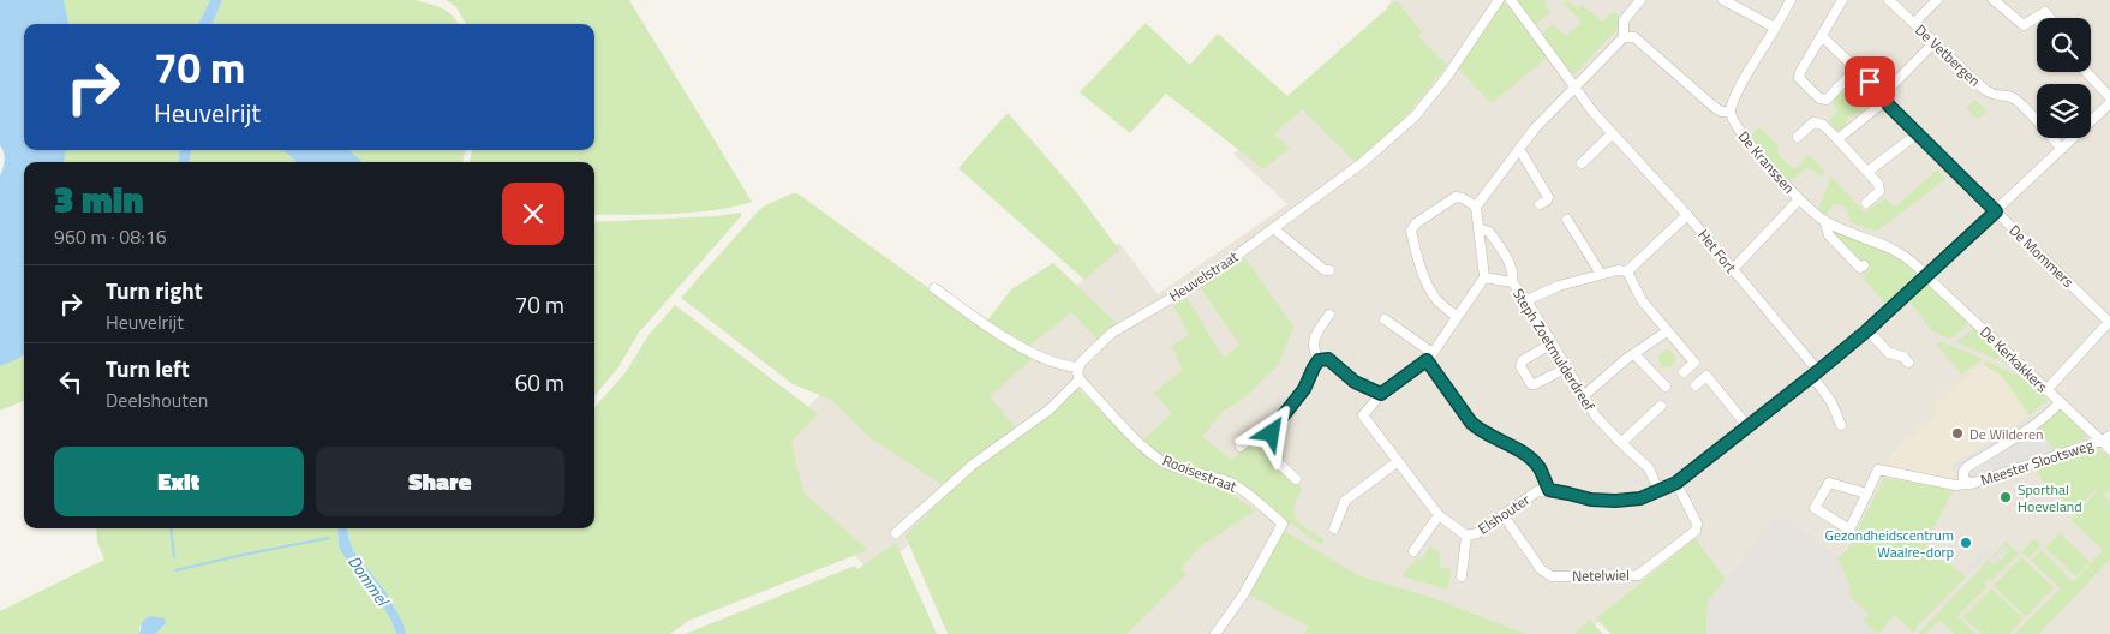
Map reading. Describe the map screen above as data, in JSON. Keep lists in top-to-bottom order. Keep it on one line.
{"streets":{"street":["De Vetbergen","De Kranssen","Het Fort","De Mommers","Heuvelstraat","Steph Zoetmulderdreef","De Kerkakkers","Meester Slootsweg","Rooisestraat","Elshouter","Netelwiel"]},"crossings":[["De Vetbergen","Elshouter"],["De Kranssen","De Kerkakkers"],["De Kranssen","Elshouter"],["Het Fort","Elshouter"],["De Mommers","Elshouter"],["Steph Zoetmulderdreef","Elshouter"],["De Kerkakkers","Meester Slootsweg"],["De Kerkakkers","Elshouter"],["Elshouter","Netelwiel"]],"water":["Dommel"],"places":["De Wilderen","Sporthal Hoeveland","Gezondheidscentrum Waalre-dorp"],"page":{"turn":["70 m","Heuvelrijt"],"heading":["3 min","960 m · 08:16"],"list":[{"name":"Turn right","note":"Heuvelrijt","value":"70 m"},{"name":"Turn left","note":"Deelshouten","value":"60 m"}],"buttons":["Exit","Share"]}}
